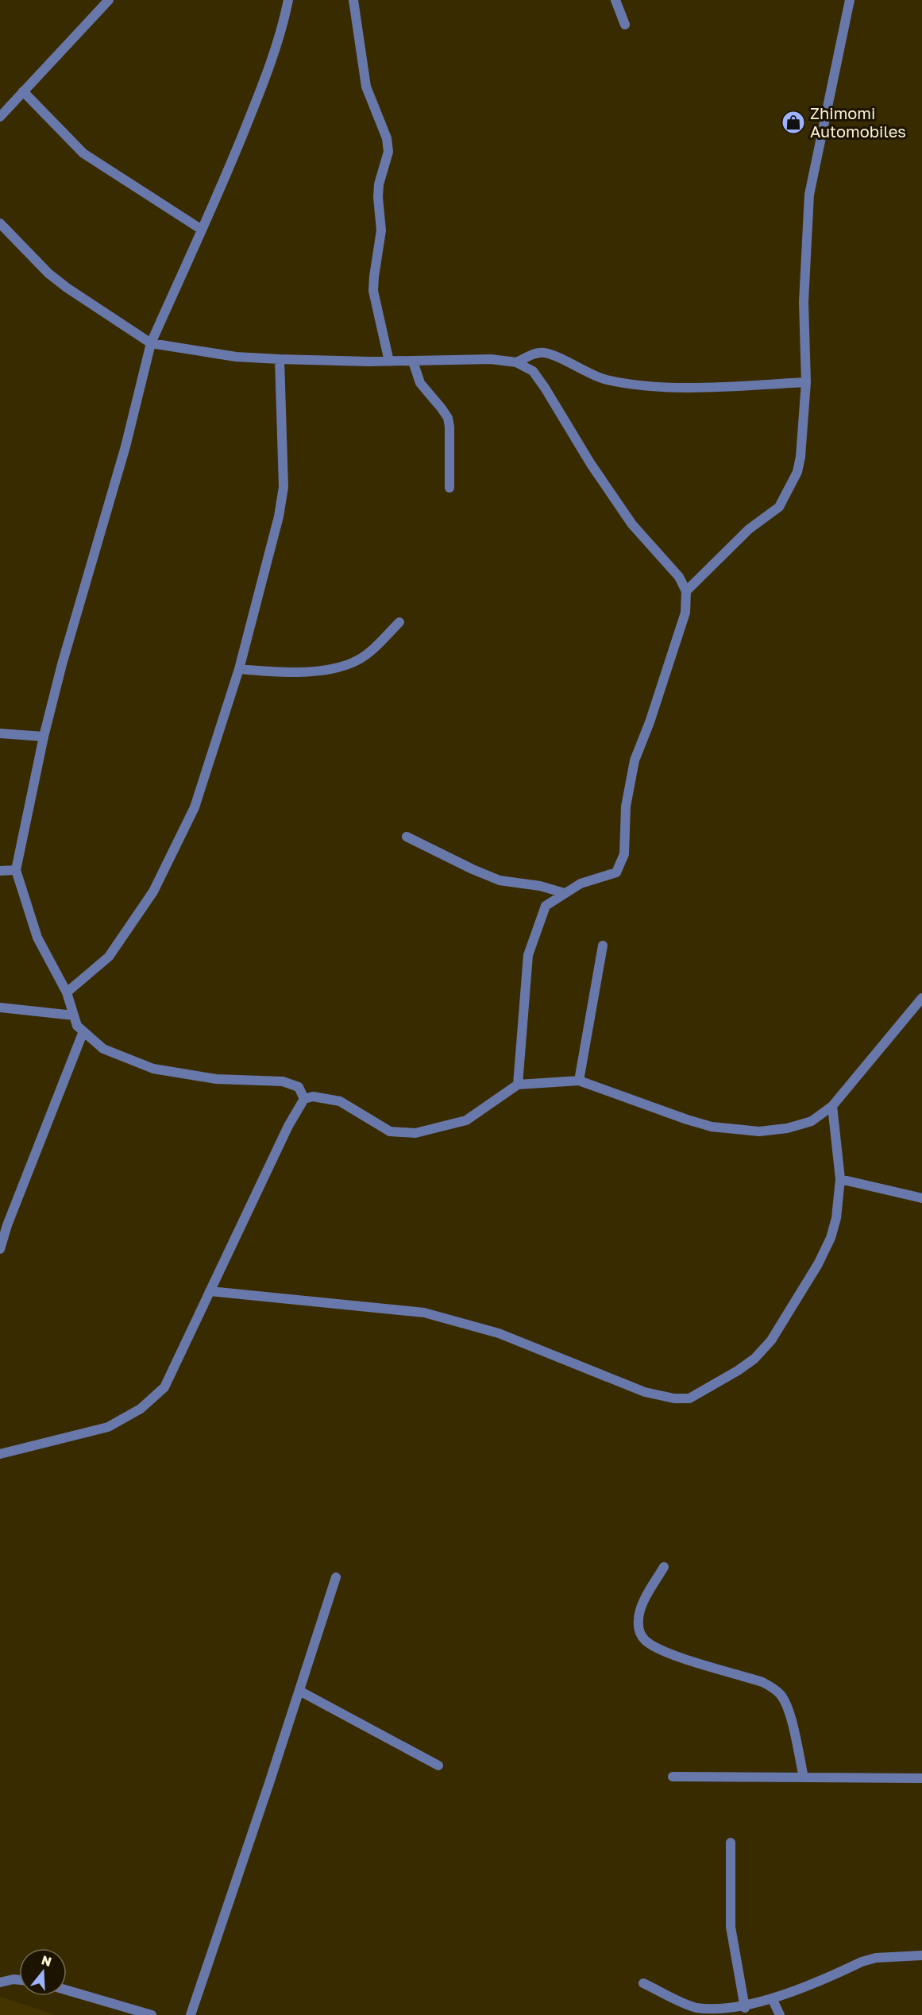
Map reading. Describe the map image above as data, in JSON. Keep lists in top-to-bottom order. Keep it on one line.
{"places":{"shop":["Zhimomi Automobiles"]},"north":"top"}
